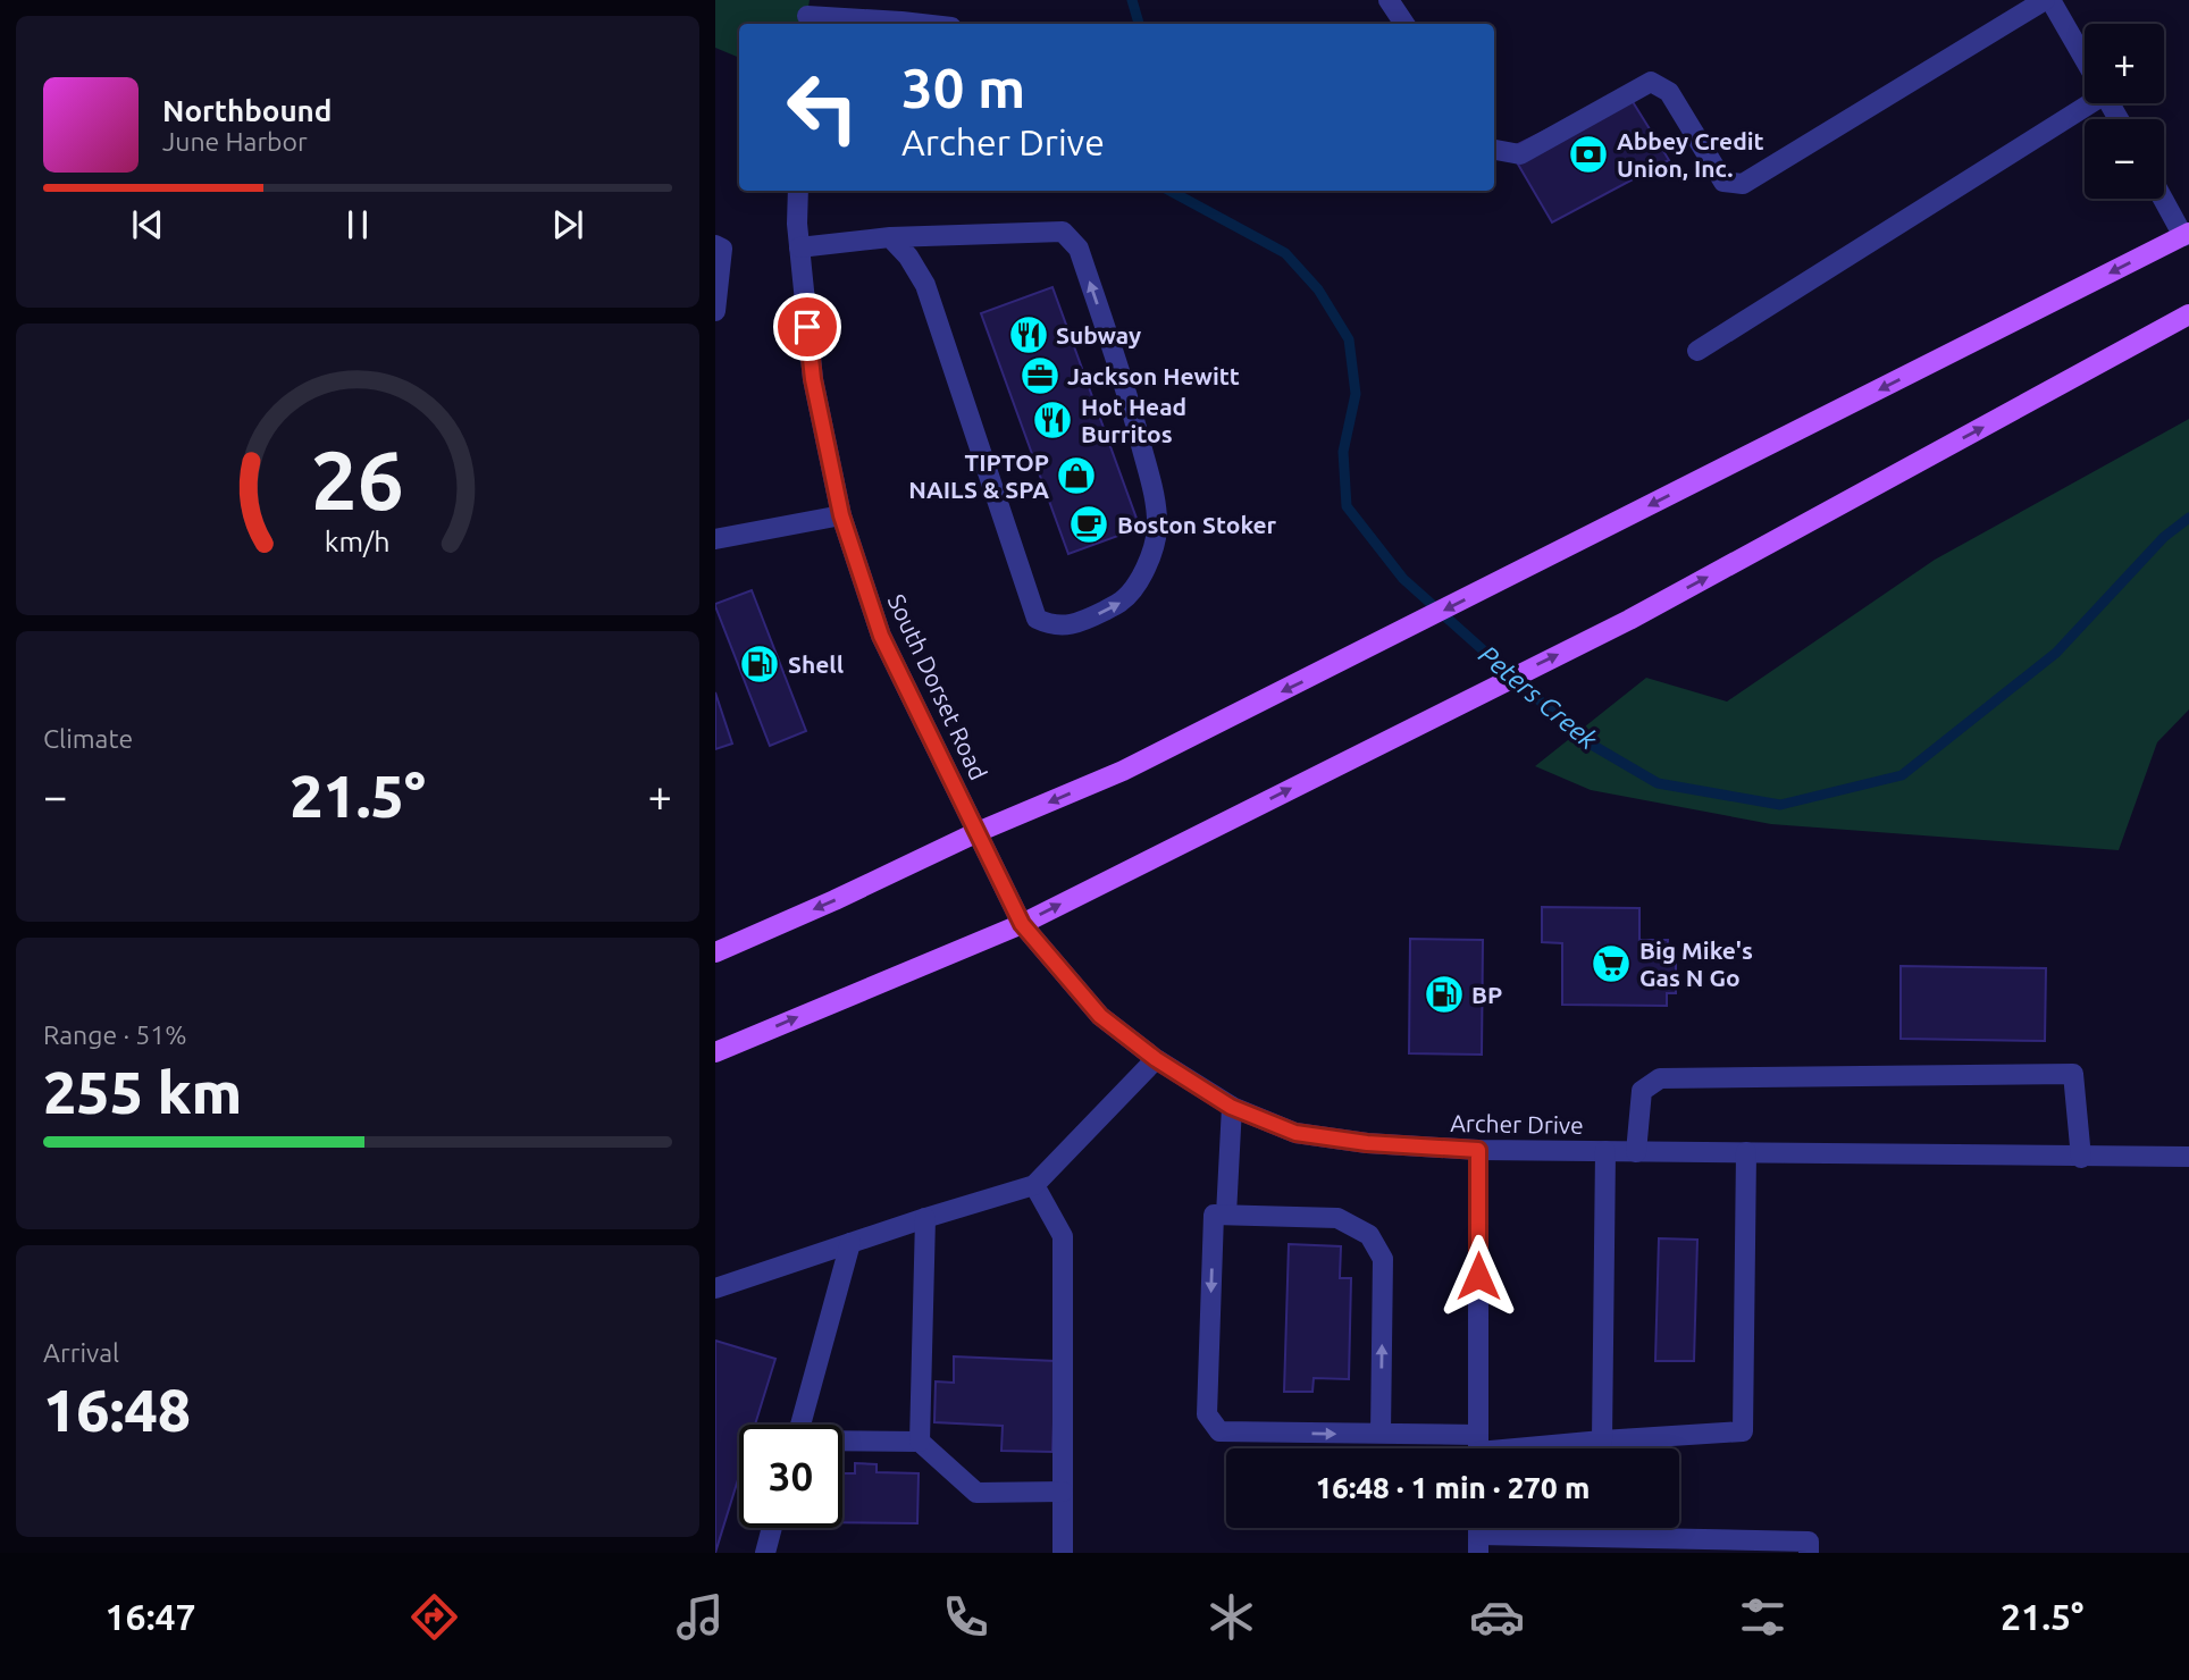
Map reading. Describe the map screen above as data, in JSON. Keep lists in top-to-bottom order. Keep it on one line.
{"streets":{"street":["South Dorset Road","Archer Drive"]},"crossings":[["South Dorset Road","Archer Drive"]],"water":["Peters Creek"],"places":{"bank":["Abbey Credit Union, Inc."],"restaurant":["Subway","Hot Head Burritos"],"office":["Jackson Hewitt"],"shop":["TIPTOP NAILS & SPA"],"cafe":["Boston Stoker"],"fuel station":["Shell","BP"],"supermarket":["Big Mike's Gas N Go"]},"page":{"map_buttons":["+","−"],"turn":["30 m","Archer Drive"],"song":["Northbound","June Harbor"],"tile":["Climate",["Range · 51%","255 km"],["Arrival","16:48"]],"heat":["−","21.5°","+"],"limit":"30","trip":"16:48 · 1 min · 270 m","tabs":["16:47","21.5°"],"gauge":["26","km/h"]}}
